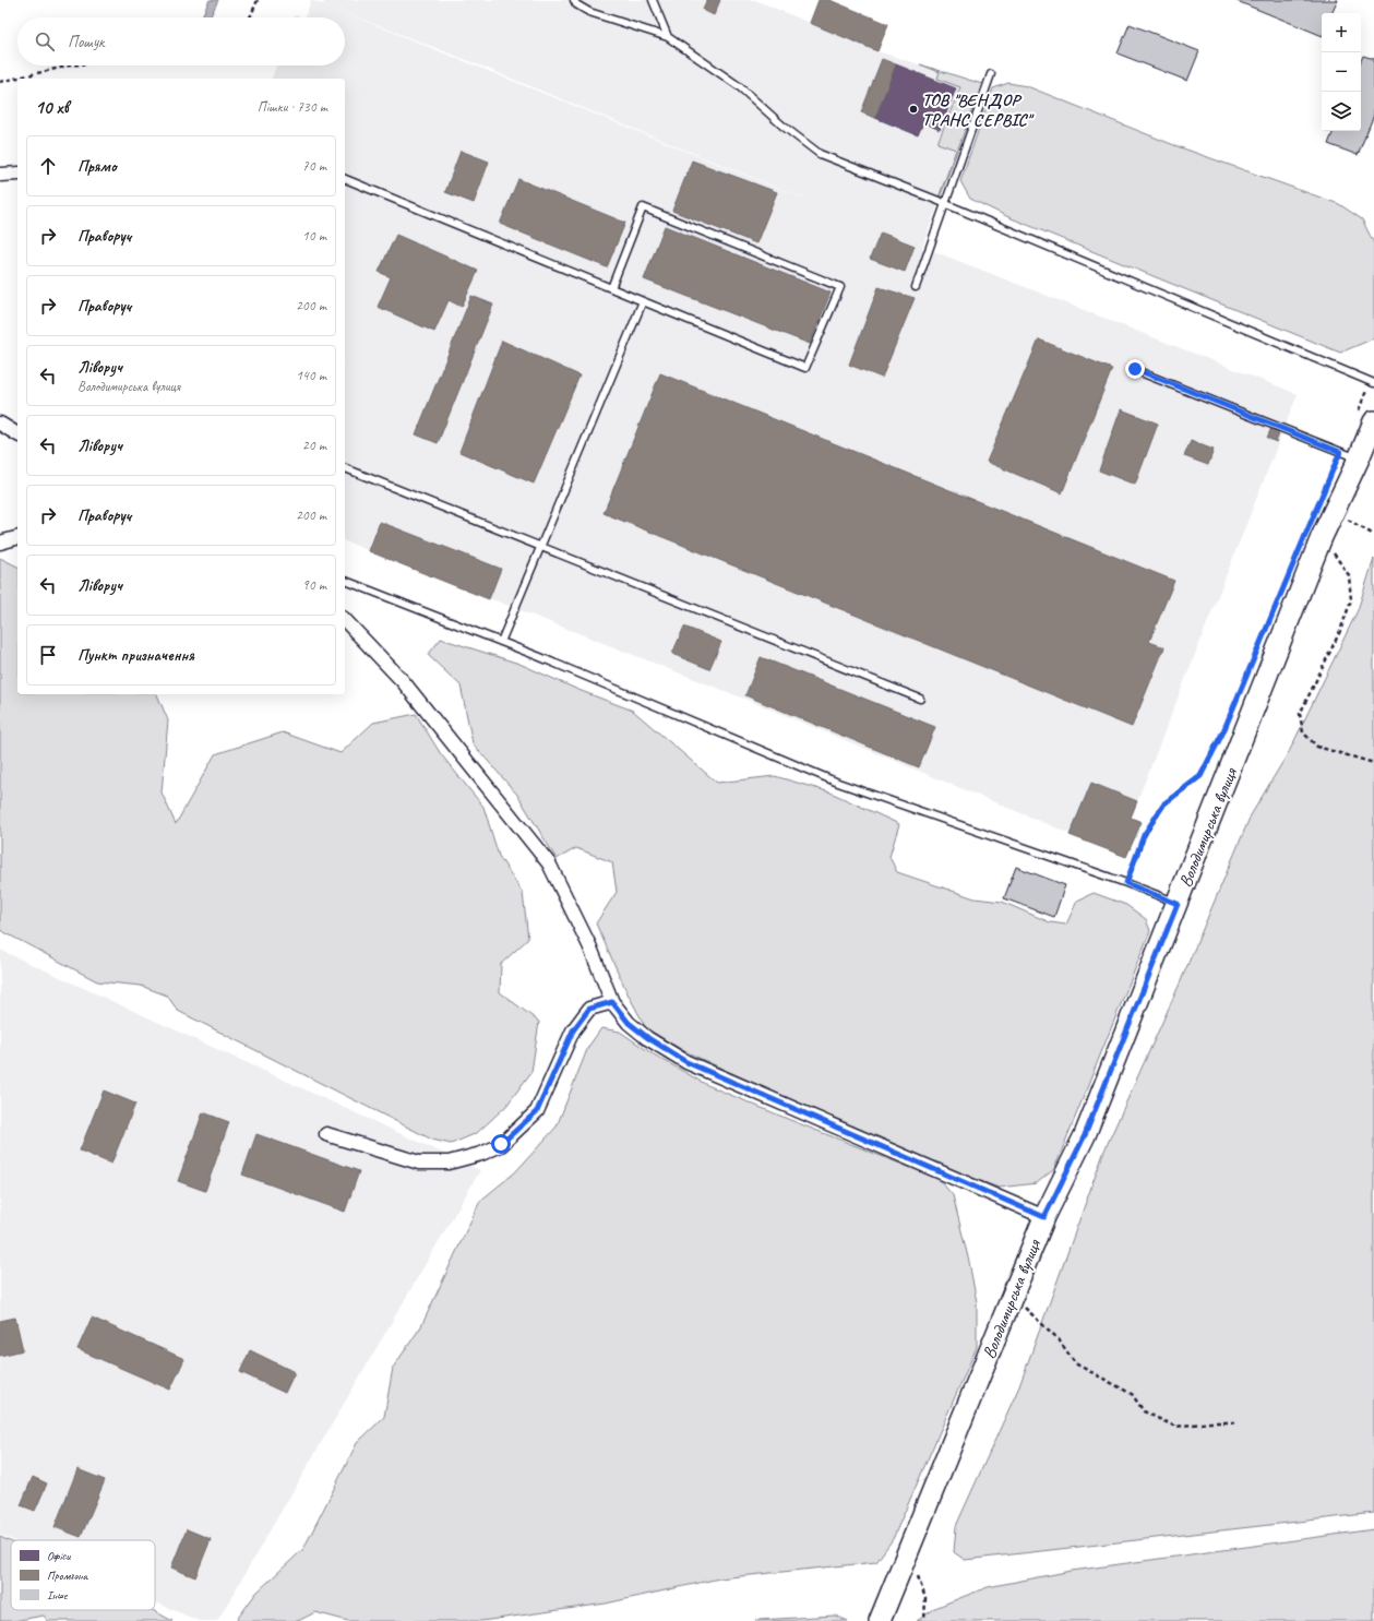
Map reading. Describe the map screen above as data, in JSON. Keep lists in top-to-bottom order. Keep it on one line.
{"streets":{"main road":["Володимирська вулиця"]},"places":["ТОВ \"ВЕНДОР ТРАНС СЕРВІС\""],"legend":["Офіси","Промзона","Інше"],"page":{"map_buttons":["+","−"],"search":"Пошук","heading":["10 хв","Пішки · 730 m"],"list":[["Прямо","70 m"],["Праворуч","10 m"],["Праворуч","200 m"],["Ліворуч","Володимирська вулиця","140 m"],["Ліворуч","20 m"],["Праворуч","200 m"],["Ліворуч","90 m"],"Пункт призначення"]}}
